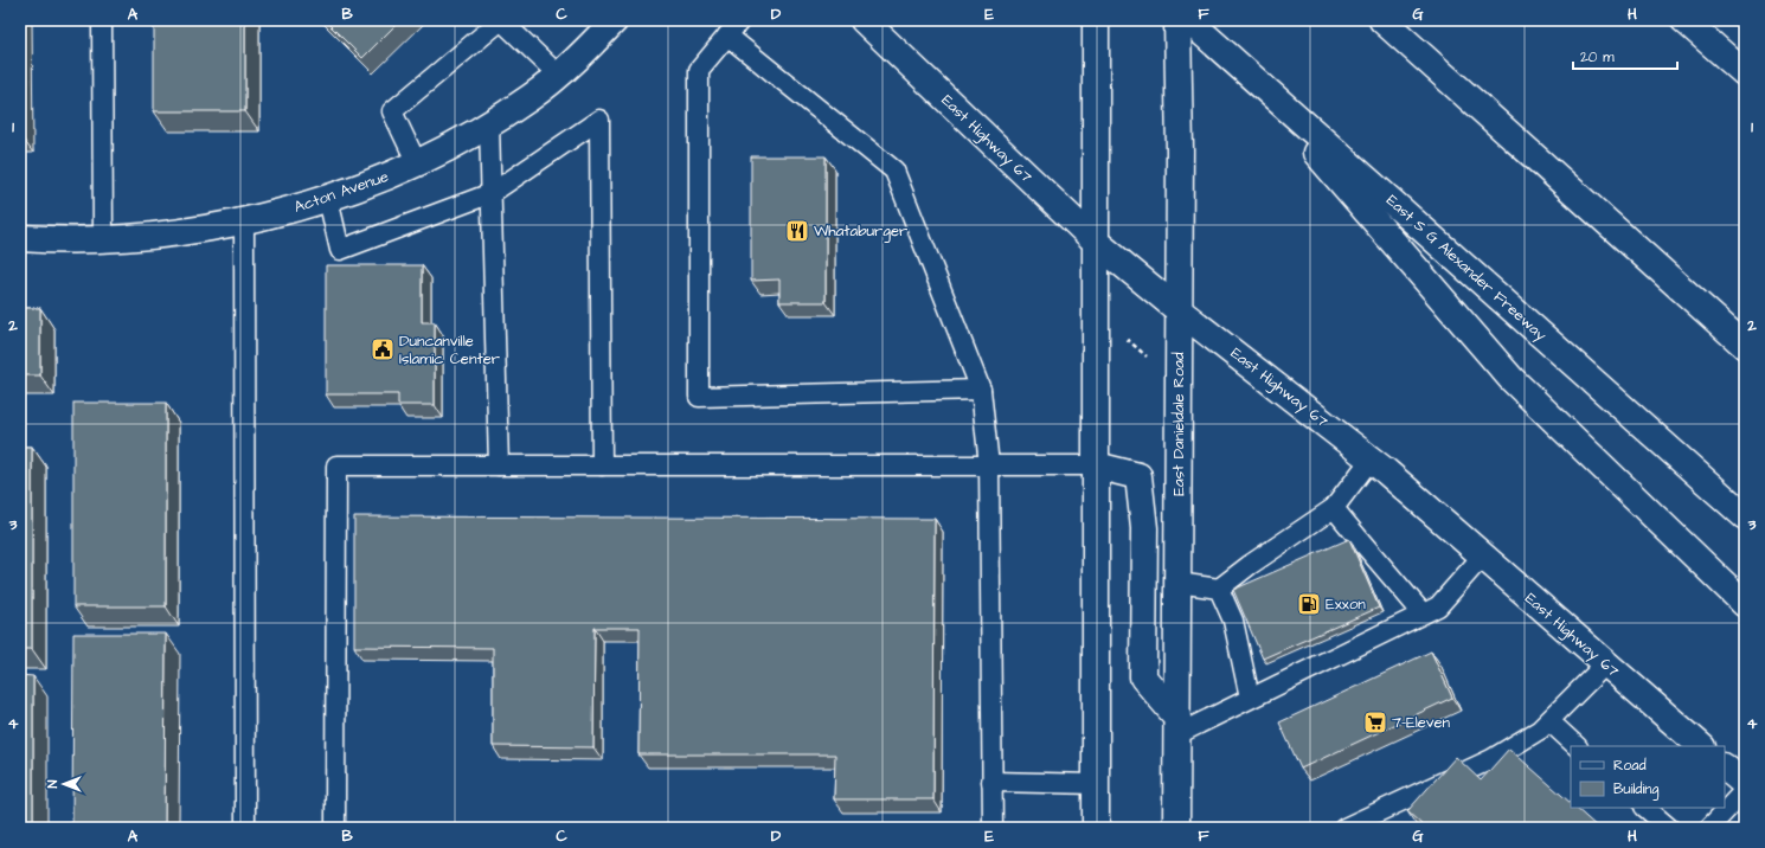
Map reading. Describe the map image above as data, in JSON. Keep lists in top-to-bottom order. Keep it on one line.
{"streets":{"main road":["East Highway 67","Acton Avenue","East S G Alexander Freeway","East Danieldale Road"]},"crossings":[["East Highway 67","East Danieldale Road"]],"places":{"restaurant":["Whataburger"],"public building":["Duncanville Islamic Center"],"fuel station":["Exxon"],"supermarket":["7-Eleven"]},"legend":["Road","Building"],"scale_bar":"20 m","north":"left","grid":{"columns":["A","B","C","D","E","F","G","H"],"rows":["1","2","3","4"]}}
